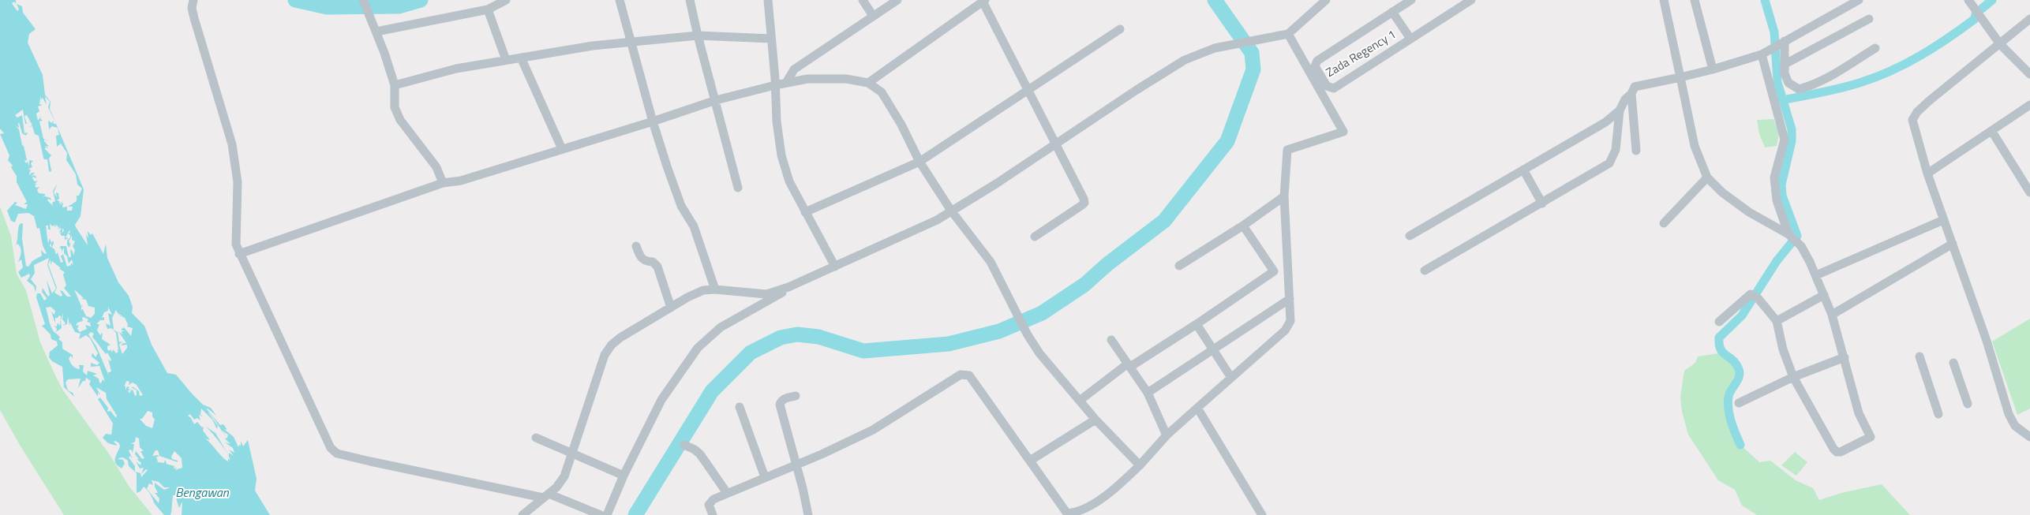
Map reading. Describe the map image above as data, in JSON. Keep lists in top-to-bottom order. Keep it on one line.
{"streets":{"street":["Zada Regency 1"]},"water":["Bengawan"]}
